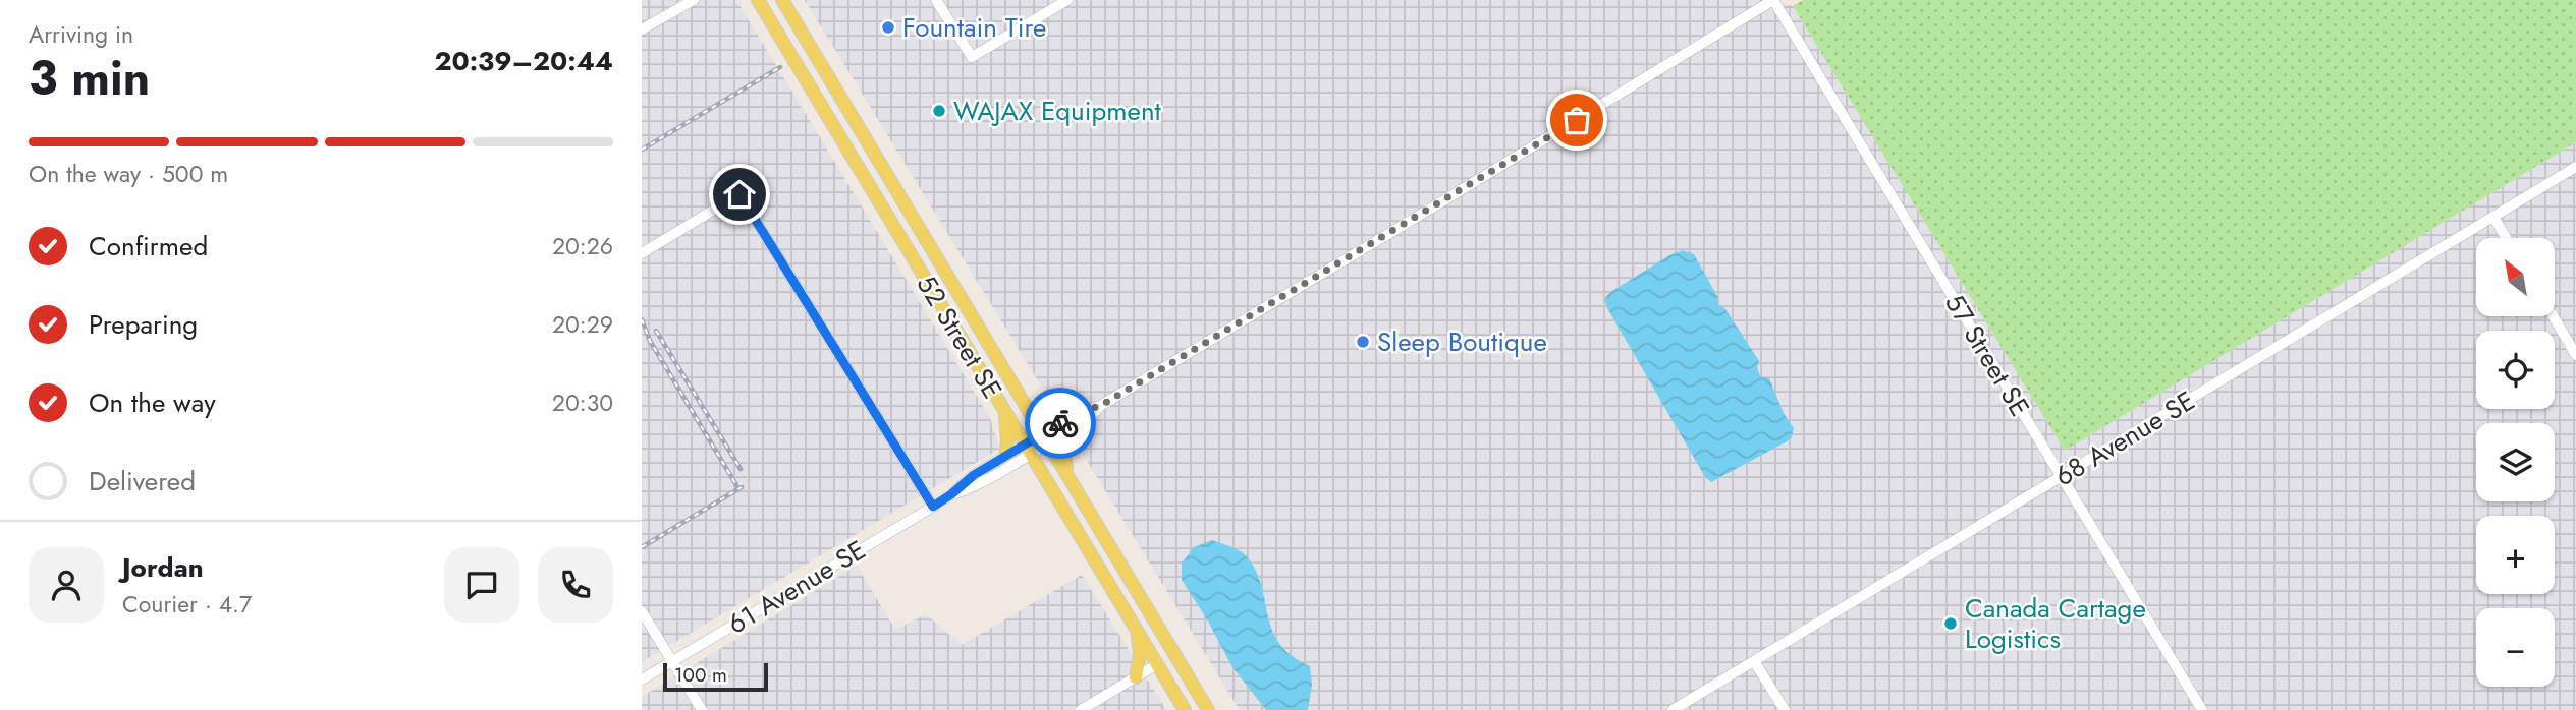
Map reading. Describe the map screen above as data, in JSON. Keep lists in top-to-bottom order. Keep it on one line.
{"streets":{"main road":["52 Street SE"],"street":["57 Street SE","68 Avenue SE","61 Avenue SE"]},"crossings":[["52 Street SE","61 Avenue SE"],["57 Street SE","68 Avenue SE"],["57 Street SE","61 Avenue SE"]],"places":["Fountain Tire","WAJAX Equipment","Sleep Boutique","Canada Cartage Logistics"],"scale_bar":"100 m","north":"top left","page":{"heading":["3 min","Arriving in","20:39–20:44"],"panel":["Jordan","Courier · 4.7"],"bar":"On the way · 500 m","list":[["Confirmed","20:26"],["Preparing","20:29"],["On the way","20:30"],"Delivered"],"map_buttons":["+","−"],"scale":"100 m"}}
